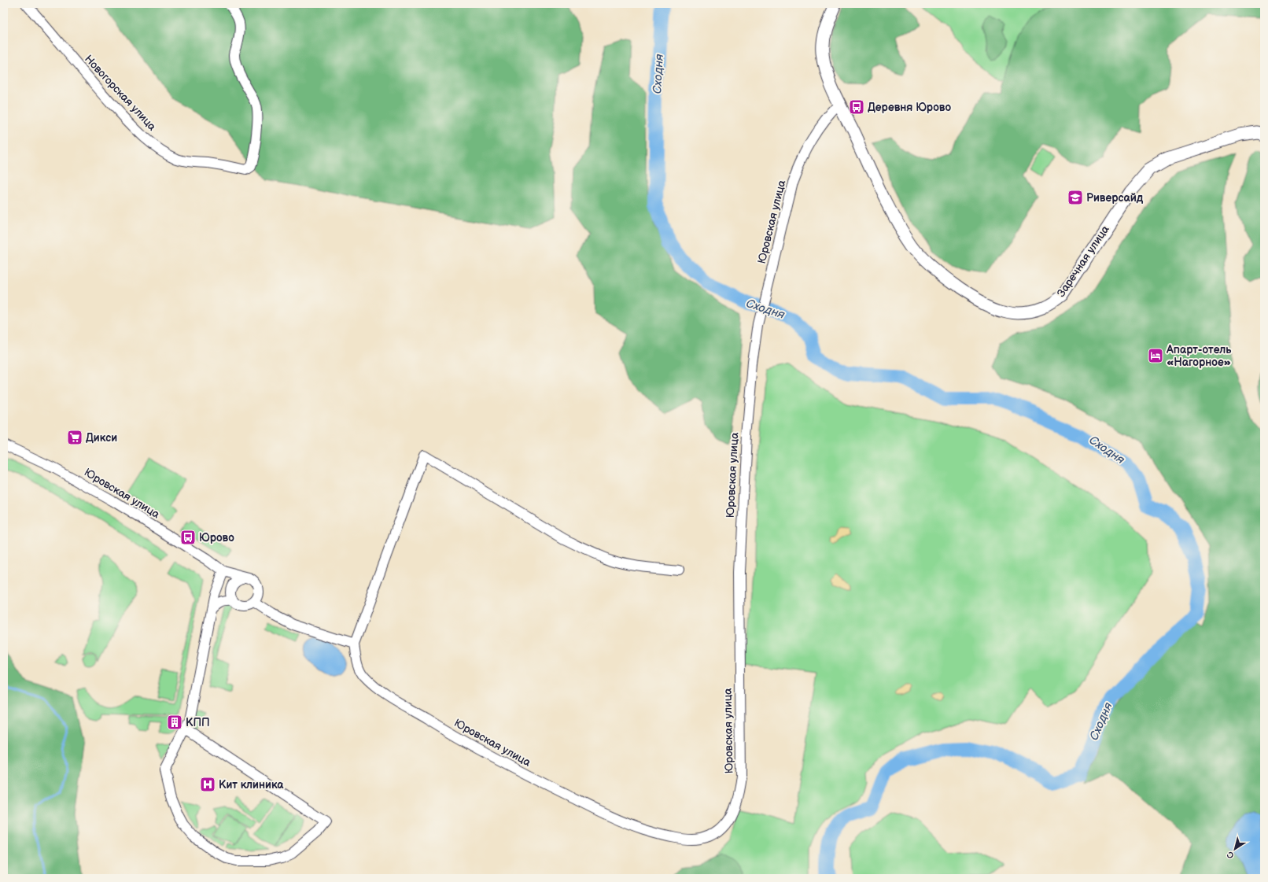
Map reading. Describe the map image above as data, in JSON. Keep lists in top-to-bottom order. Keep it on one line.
{"streets":{"main road":["Заречная улица"],"street":["Новогорская улица","Юровская улица"]},"crossings":[["Юровская улица","Заречная улица"]],"water":["Сходня"],"places":{"bus stop":["Деревня Юрово","Юрово"],"school or university":["Риверсайд"],"hotel":["Апарт-отель «Нагорное»"],"supermarket":["Дикси"],"building":["КПП"],"hospital":["Кит клиника"]},"north":"bottom left"}
